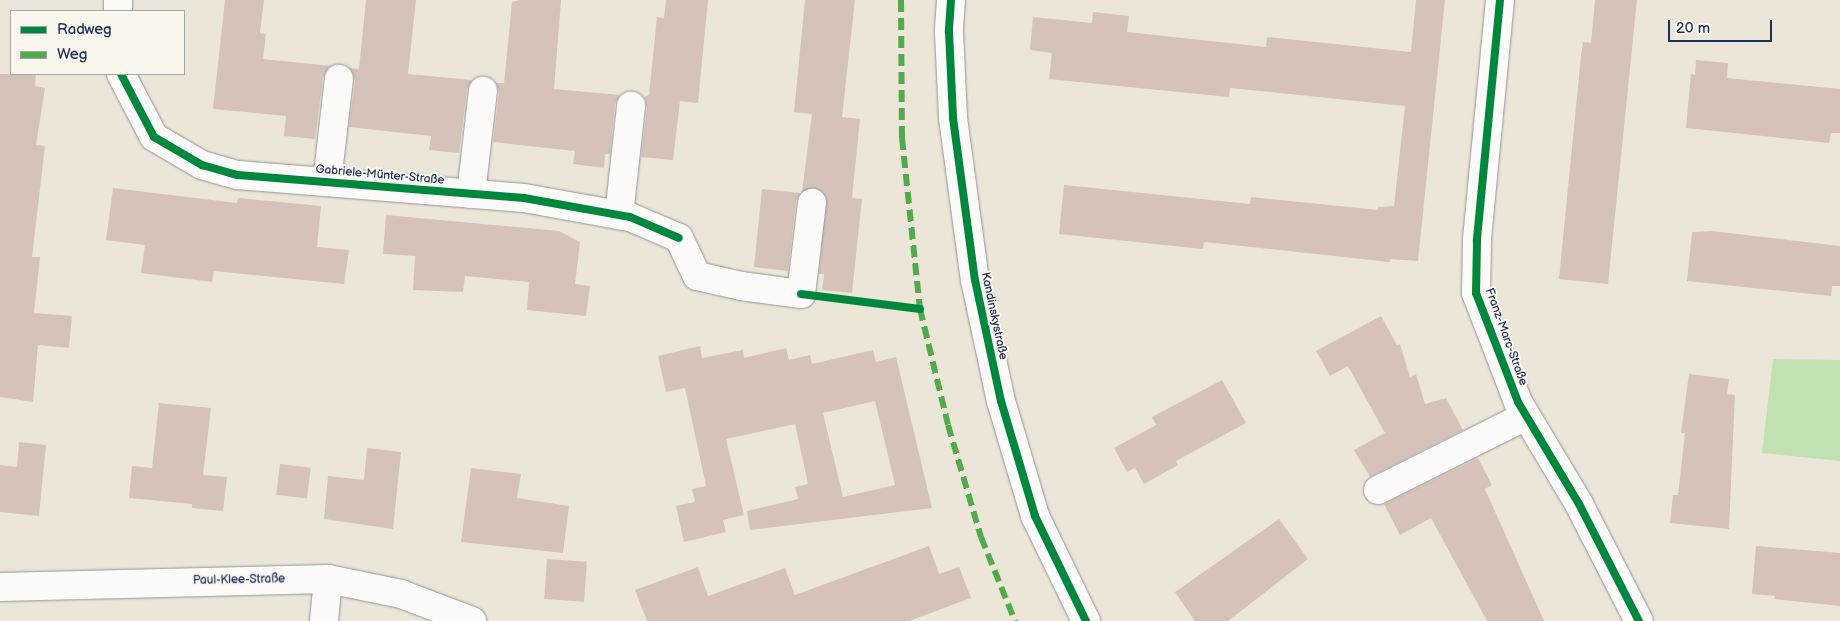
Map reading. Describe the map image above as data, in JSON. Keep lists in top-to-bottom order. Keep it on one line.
{"streets":{"street":["Gabriele-Münter-Straße","Kandinskystraße","Franz-Marc-Straße","Paul-Klee-Straße"]},"legend":["Radweg","Weg"],"scale_bar":"20 m"}
